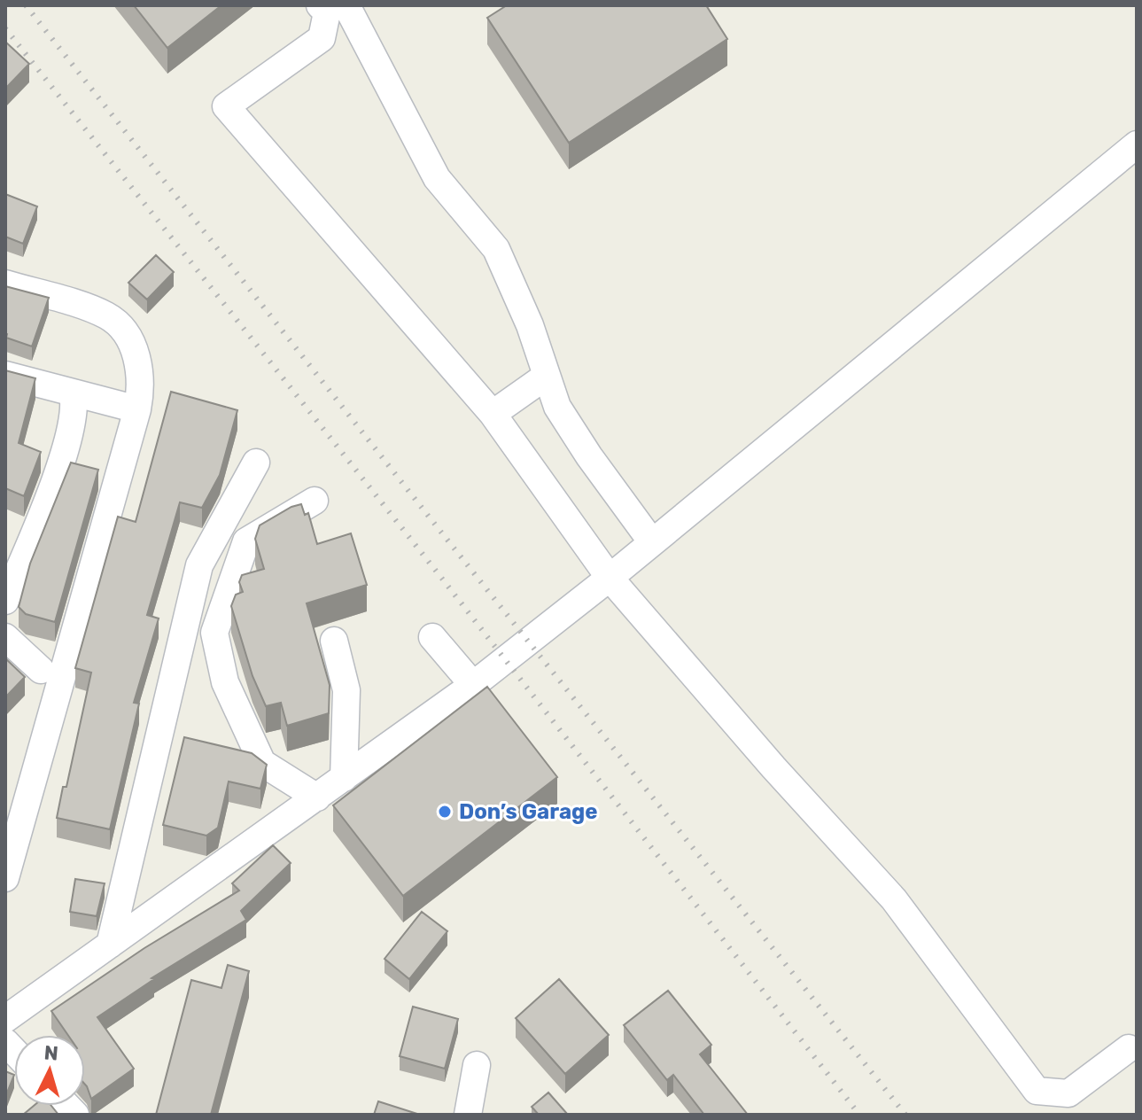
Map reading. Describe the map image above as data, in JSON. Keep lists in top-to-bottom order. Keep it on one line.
{"places":["Don’s Garage"],"north":"top"}
